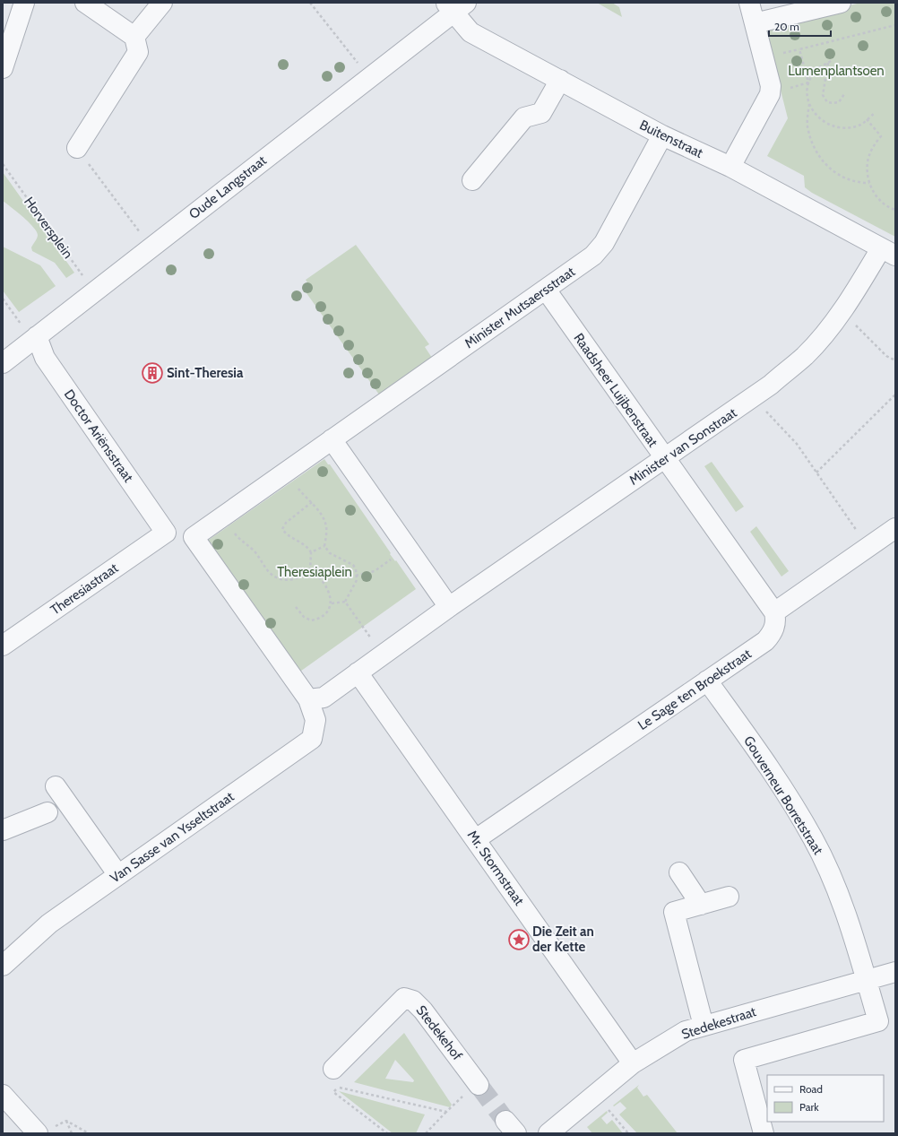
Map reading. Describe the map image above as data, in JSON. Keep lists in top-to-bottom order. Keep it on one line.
{"streets":{"street":["Buitenstraat","Oude Langstraat","Minister Mutsaersstraat","Raadsheer Luijbenstraat","Doctor Ariënsstraat","Minister van Sonstraat","Theresiastraat","Le Sage ten Broekstraat","Gouverneur Borretstraat","Van Sasse van Ysseltstraat","Mr. Stormstraat","Stedekestraat","Stedekehof"],"path":["Horversplein"]},"crossings":[["Buitenstraat","Oude Langstraat"],["Buitenstraat","Minister Mutsaersstraat"],["Buitenstraat","Minister van Sonstraat"],["Oude Langstraat","Horversplein"],["Oude Langstraat","Doctor Ariënsstraat"],["Minister Mutsaersstraat","Raadsheer Luijbenstraat"],["Raadsheer Luijbenstraat","Minister van Sonstraat"],["Raadsheer Luijbenstraat","Le Sage ten Broekstraat"],["Doctor Ariënsstraat","Theresiastraat"],["Le Sage ten Broekstraat","Gouverneur Borretstraat"],["Le Sage ten Broekstraat","Mr. Stormstraat"],["Gouverneur Borretstraat","Stedekestraat"],["Mr. Stormstraat","Stedekestraat"]],"parks":["Lumenplantsoen","Theresiaplein"],"places":{"building":["Sint-Theresia"],"place":["Die Zeit an der Kette"]},"legend":["Road","Park"],"scale_bar":"20 m"}
